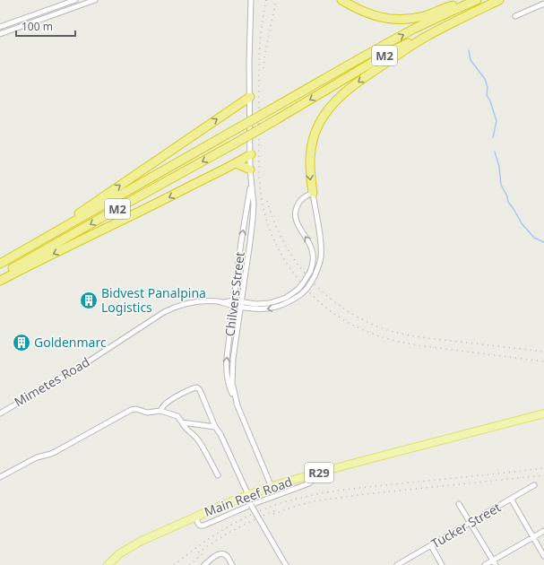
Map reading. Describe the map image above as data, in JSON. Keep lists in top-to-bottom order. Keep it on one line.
{"streets":{"highway":["M2"],"main road":["R29","Main Reef Road"],"street":["Chilvers Street","Mimetes Road","Tucker Street"]},"crossings":[["Chilvers Street","Mimetes Road"],["Chilvers Street","Main Reef Road"]],"places":{"building":["Bidvest Panalpina Logistics","Goldenmarc"]},"scale_bar":"100 m"}
